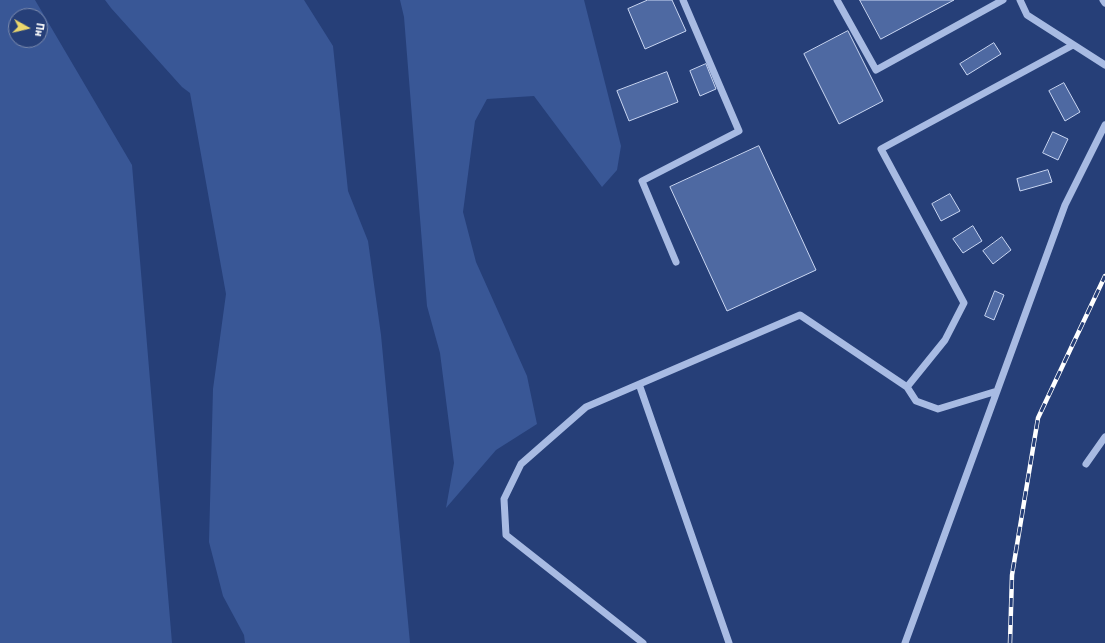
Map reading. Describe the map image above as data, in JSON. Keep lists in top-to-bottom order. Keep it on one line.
{"north":"right"}
